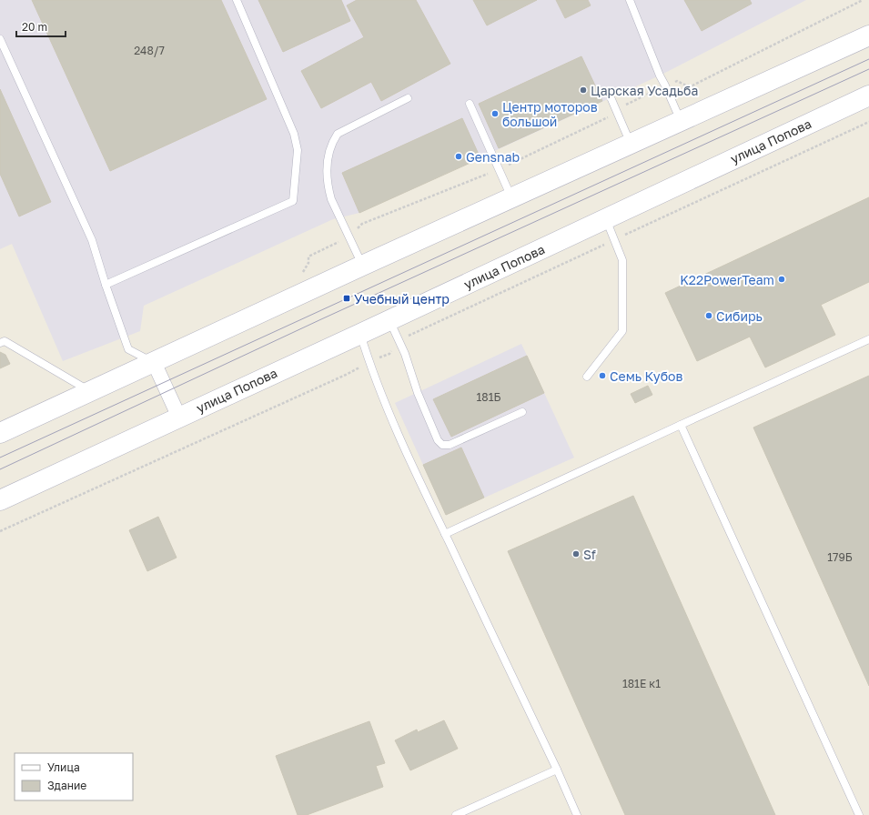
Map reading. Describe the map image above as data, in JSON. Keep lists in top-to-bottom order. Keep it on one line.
{"streets":{"main road":["улица Попова"]},"places":{"other":["Царская Усадьба","Центр моторов большой","Gensnab","K22PowerTeam","Сибирь","Семь Кубов","Sf"],"transit":["Учебный центр"]},"house_numbers":["248/7","181Б","179Б","181Е к1"],"legend":["Улица","Здание"],"scale_bar":"20 m"}
